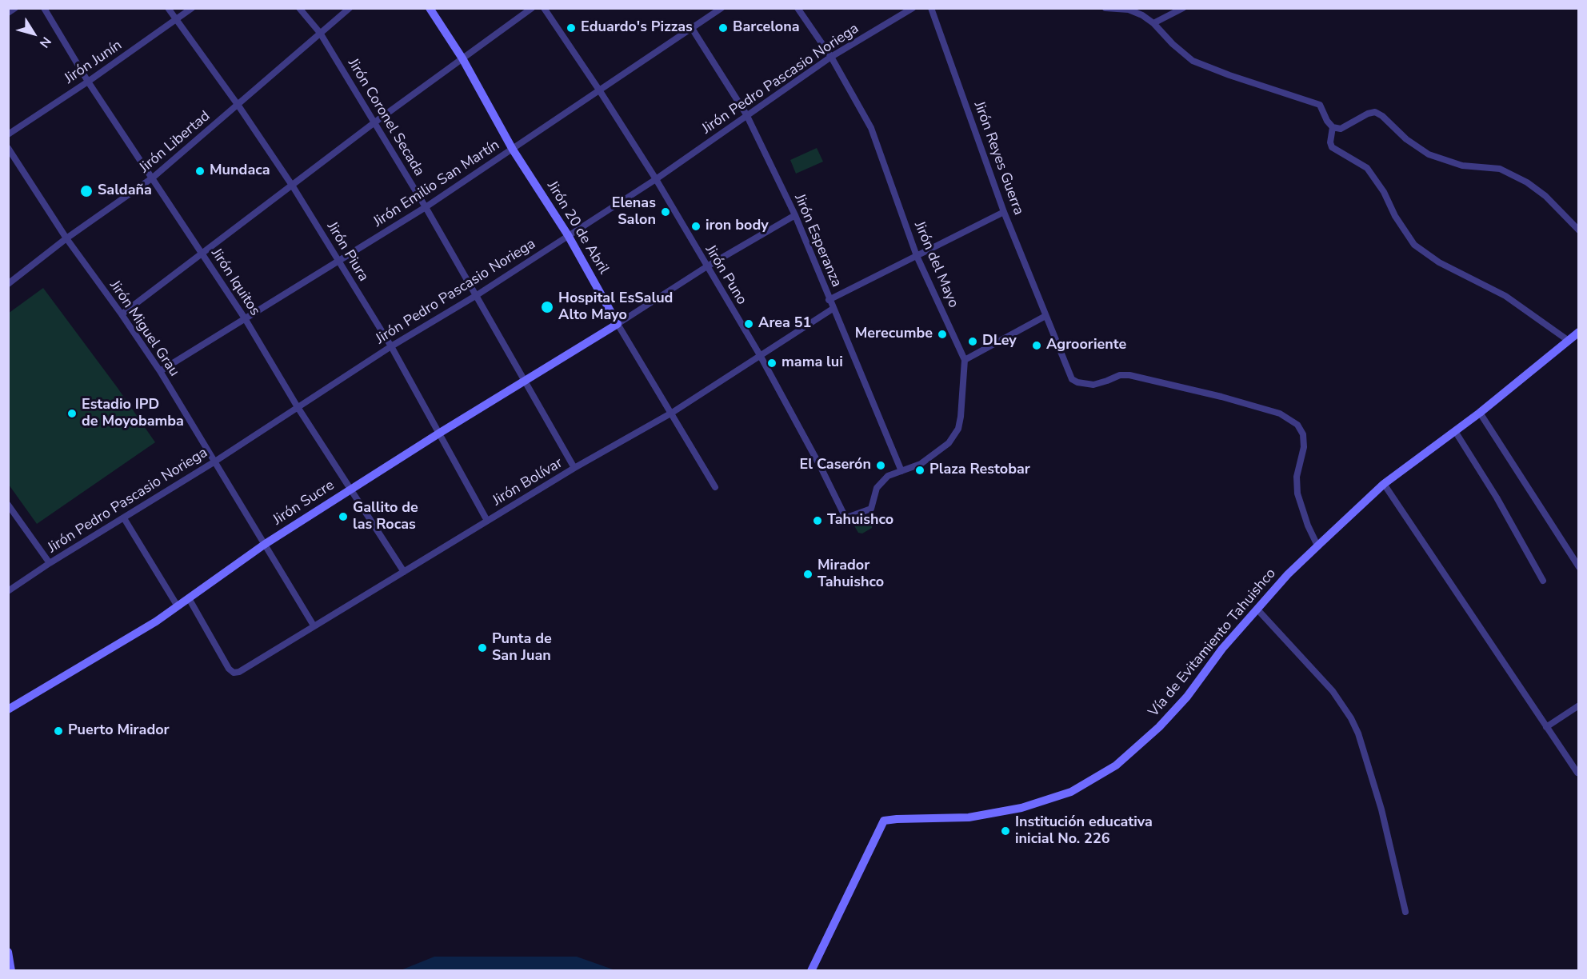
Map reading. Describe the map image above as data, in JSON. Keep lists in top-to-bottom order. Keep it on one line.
{"streets":{"street":["Jirón Junín","Jirón Pedro Pascasio Noriega","Jirón Coronel Secada","Jirón Libertad","Jirón Reyes Guerra","Jirón Emilio San Martín","Jirón 20 de Abril","Jirón Esperanza","Jirón Piura","Jirón del Mayo","Jirón Puno","Jirón Iquitos","Jirón Miguel Grau","Jirón Bolívar","Jirón Sucre","Vía de Evitamiento Tahuishco"]},"crossings":[["Jirón Junín","Jirón Piura"],["Jirón Junín","Jirón Iquitos"],["Jirón Pedro Pascasio Noriega","Jirón Coronel Secada"],["Jirón Pedro Pascasio Noriega","Jirón 20 de Abril"],["Jirón Pedro Pascasio Noriega","Jirón Esperanza"],["Jirón Pedro Pascasio Noriega","Jirón Piura"],["Jirón Pedro Pascasio Noriega","Jirón del Mayo"],["Jirón Pedro Pascasio Noriega","Jirón Puno"],["Jirón Pedro Pascasio Noriega","Jirón Iquitos"],["Jirón Pedro Pascasio Noriega","Jirón Miguel Grau"],["Jirón Coronel Secada","Jirón Libertad"],["Jirón Coronel Secada","Jirón Emilio San Martín"],["Jirón Coronel Secada","Jirón Bolívar"],["Jirón Coronel Secada","Jirón Sucre"],["Jirón Libertad","Jirón Piura"],["Jirón Libertad","Jirón Iquitos"],["Jirón Libertad","Jirón Miguel Grau"],["Jirón Reyes Guerra","Vía de Evitamiento Tahuishco"],["Jirón Emilio San Martín","Jirón 20 de Abril"],["Jirón Emilio San Martín","Jirón Esperanza"],["Jirón Emilio San Martín","Jirón Piura"],["Jirón Emilio San Martín","Jirón Puno"],["Jirón Emilio San Martín","Jirón Iquitos"],["Jirón Emilio San Martín","Jirón Miguel Grau"],["Jirón 20 de Abril","Jirón Bolívar"],["Jirón 20 de Abril","Jirón Sucre"],["Jirón Esperanza","Jirón del Mayo"],["Jirón Esperanza","Jirón Bolívar"],["Jirón Piura","Jirón Bolívar"],["Jirón Piura","Jirón Sucre"],["Jirón del Mayo","Jirón Puno"],["Jirón Puno","Jirón Bolívar"],["Jirón Iquitos","Jirón Bolívar"],["Jirón Iquitos","Jirón Sucre"],["Jirón Miguel Grau","Jirón Bolívar"],["Jirón Miguel Grau","Jirón Sucre"],["Jirón Bolívar","Jirón Sucre"]],"places":["Eduardo's Pizzas","Barcelona","Mundaca","Saldaña","Elenas Salon","iron body","Hospital EsSalud Alto Mayo","Area 51","Merecumbe","DLey","Agrooriente","mama lui","Estadio IPD de Moyobamba","El Caserón","Plaza Restobar","Gallito de las Rocas","Tahuishco","Mirador Tahuishco","Punta de San Juan","Puerto Mirador","Institución educativa inicial No. 226"],"north":"bottom right"}
